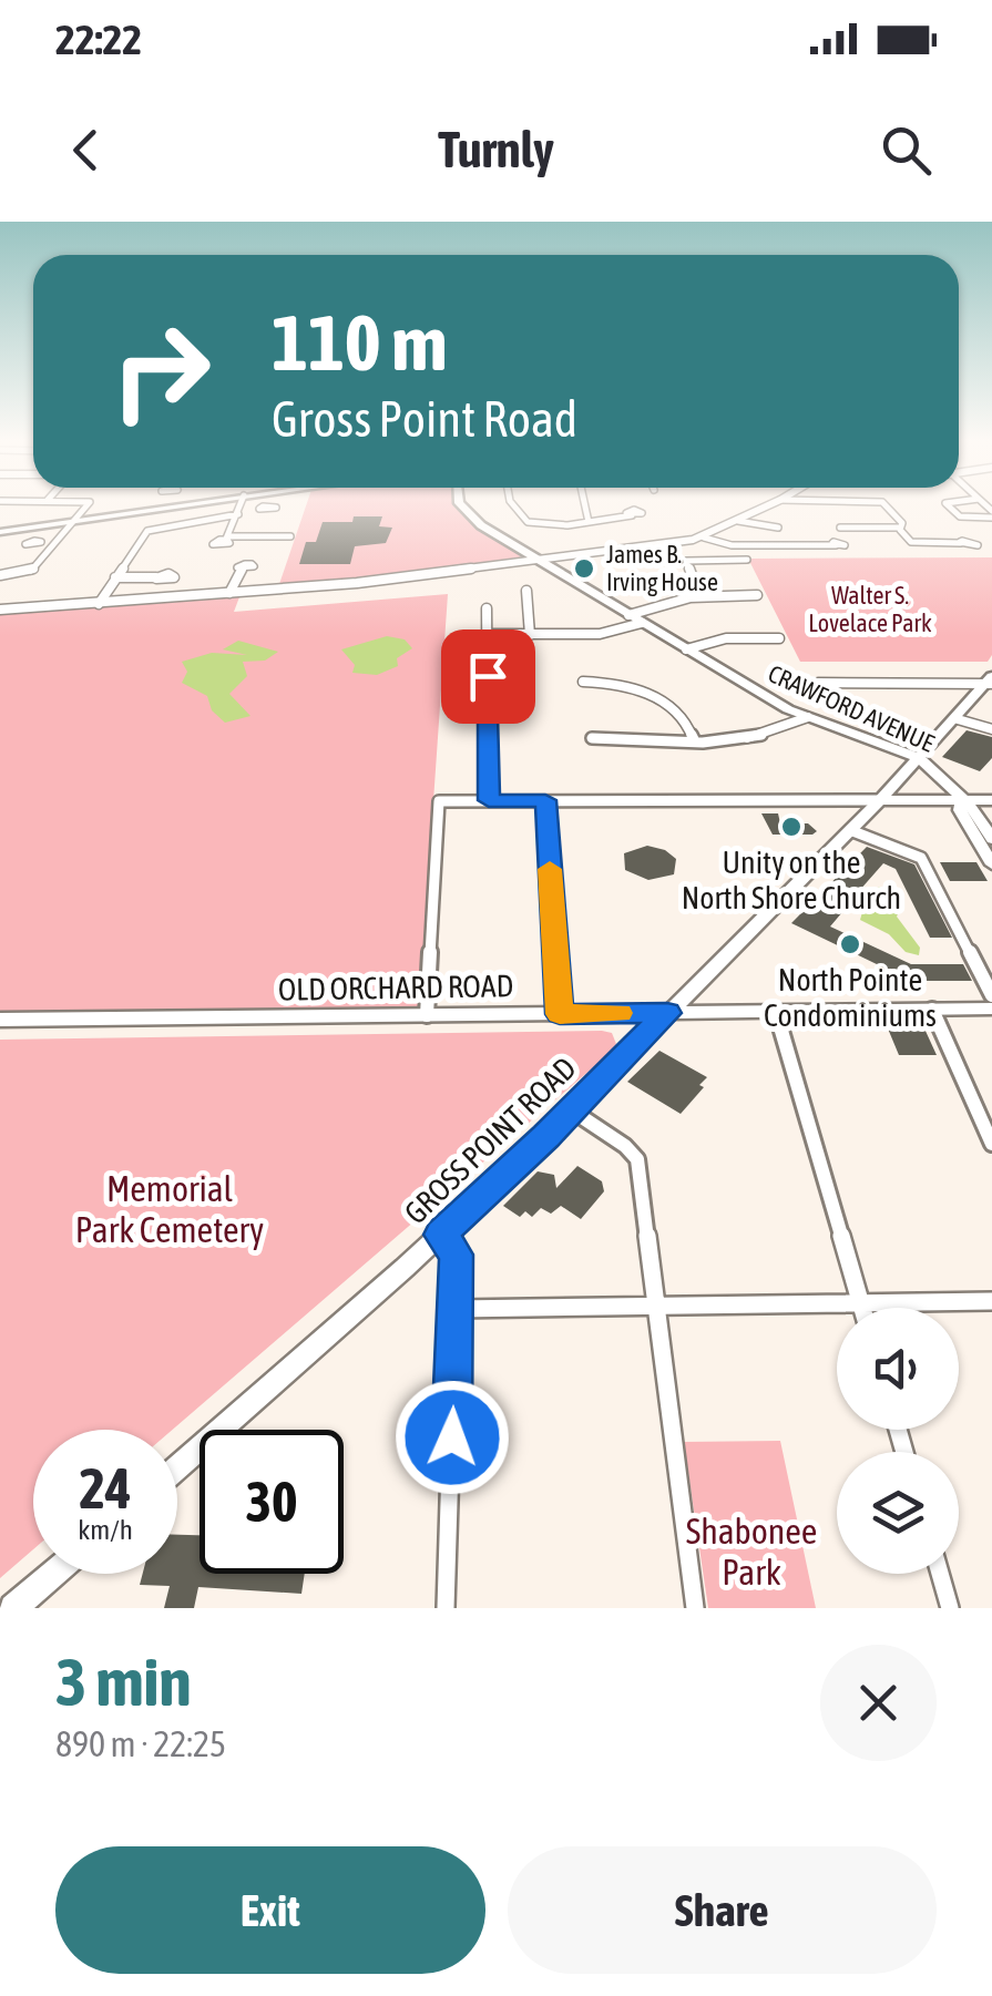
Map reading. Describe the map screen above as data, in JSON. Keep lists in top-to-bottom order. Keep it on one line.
{"streets":{"main road":["CRAWFORD AVENUE","OLD ORCHARD ROAD","GROSS POINT ROAD"]},"crossings":[["CRAWFORD AVENUE","GROSS POINT ROAD"],["OLD ORCHARD ROAD","GROSS POINT ROAD"]],"parks":["Walter S. Lovelace Park","Memorial Park Cemetery","Shabonee Park"],"places":["James B. Irving House","Unity on the North Shore Church","North Pointe Condominiums"],"page":{"status":"22:22","header":"Turnly","turn":["110 m","Gross Point Road"],"speed":"24 km/h","limit":"30","heading":["3 min","890 m · 22:25"],"buttons":["Exit","Share"]}}
